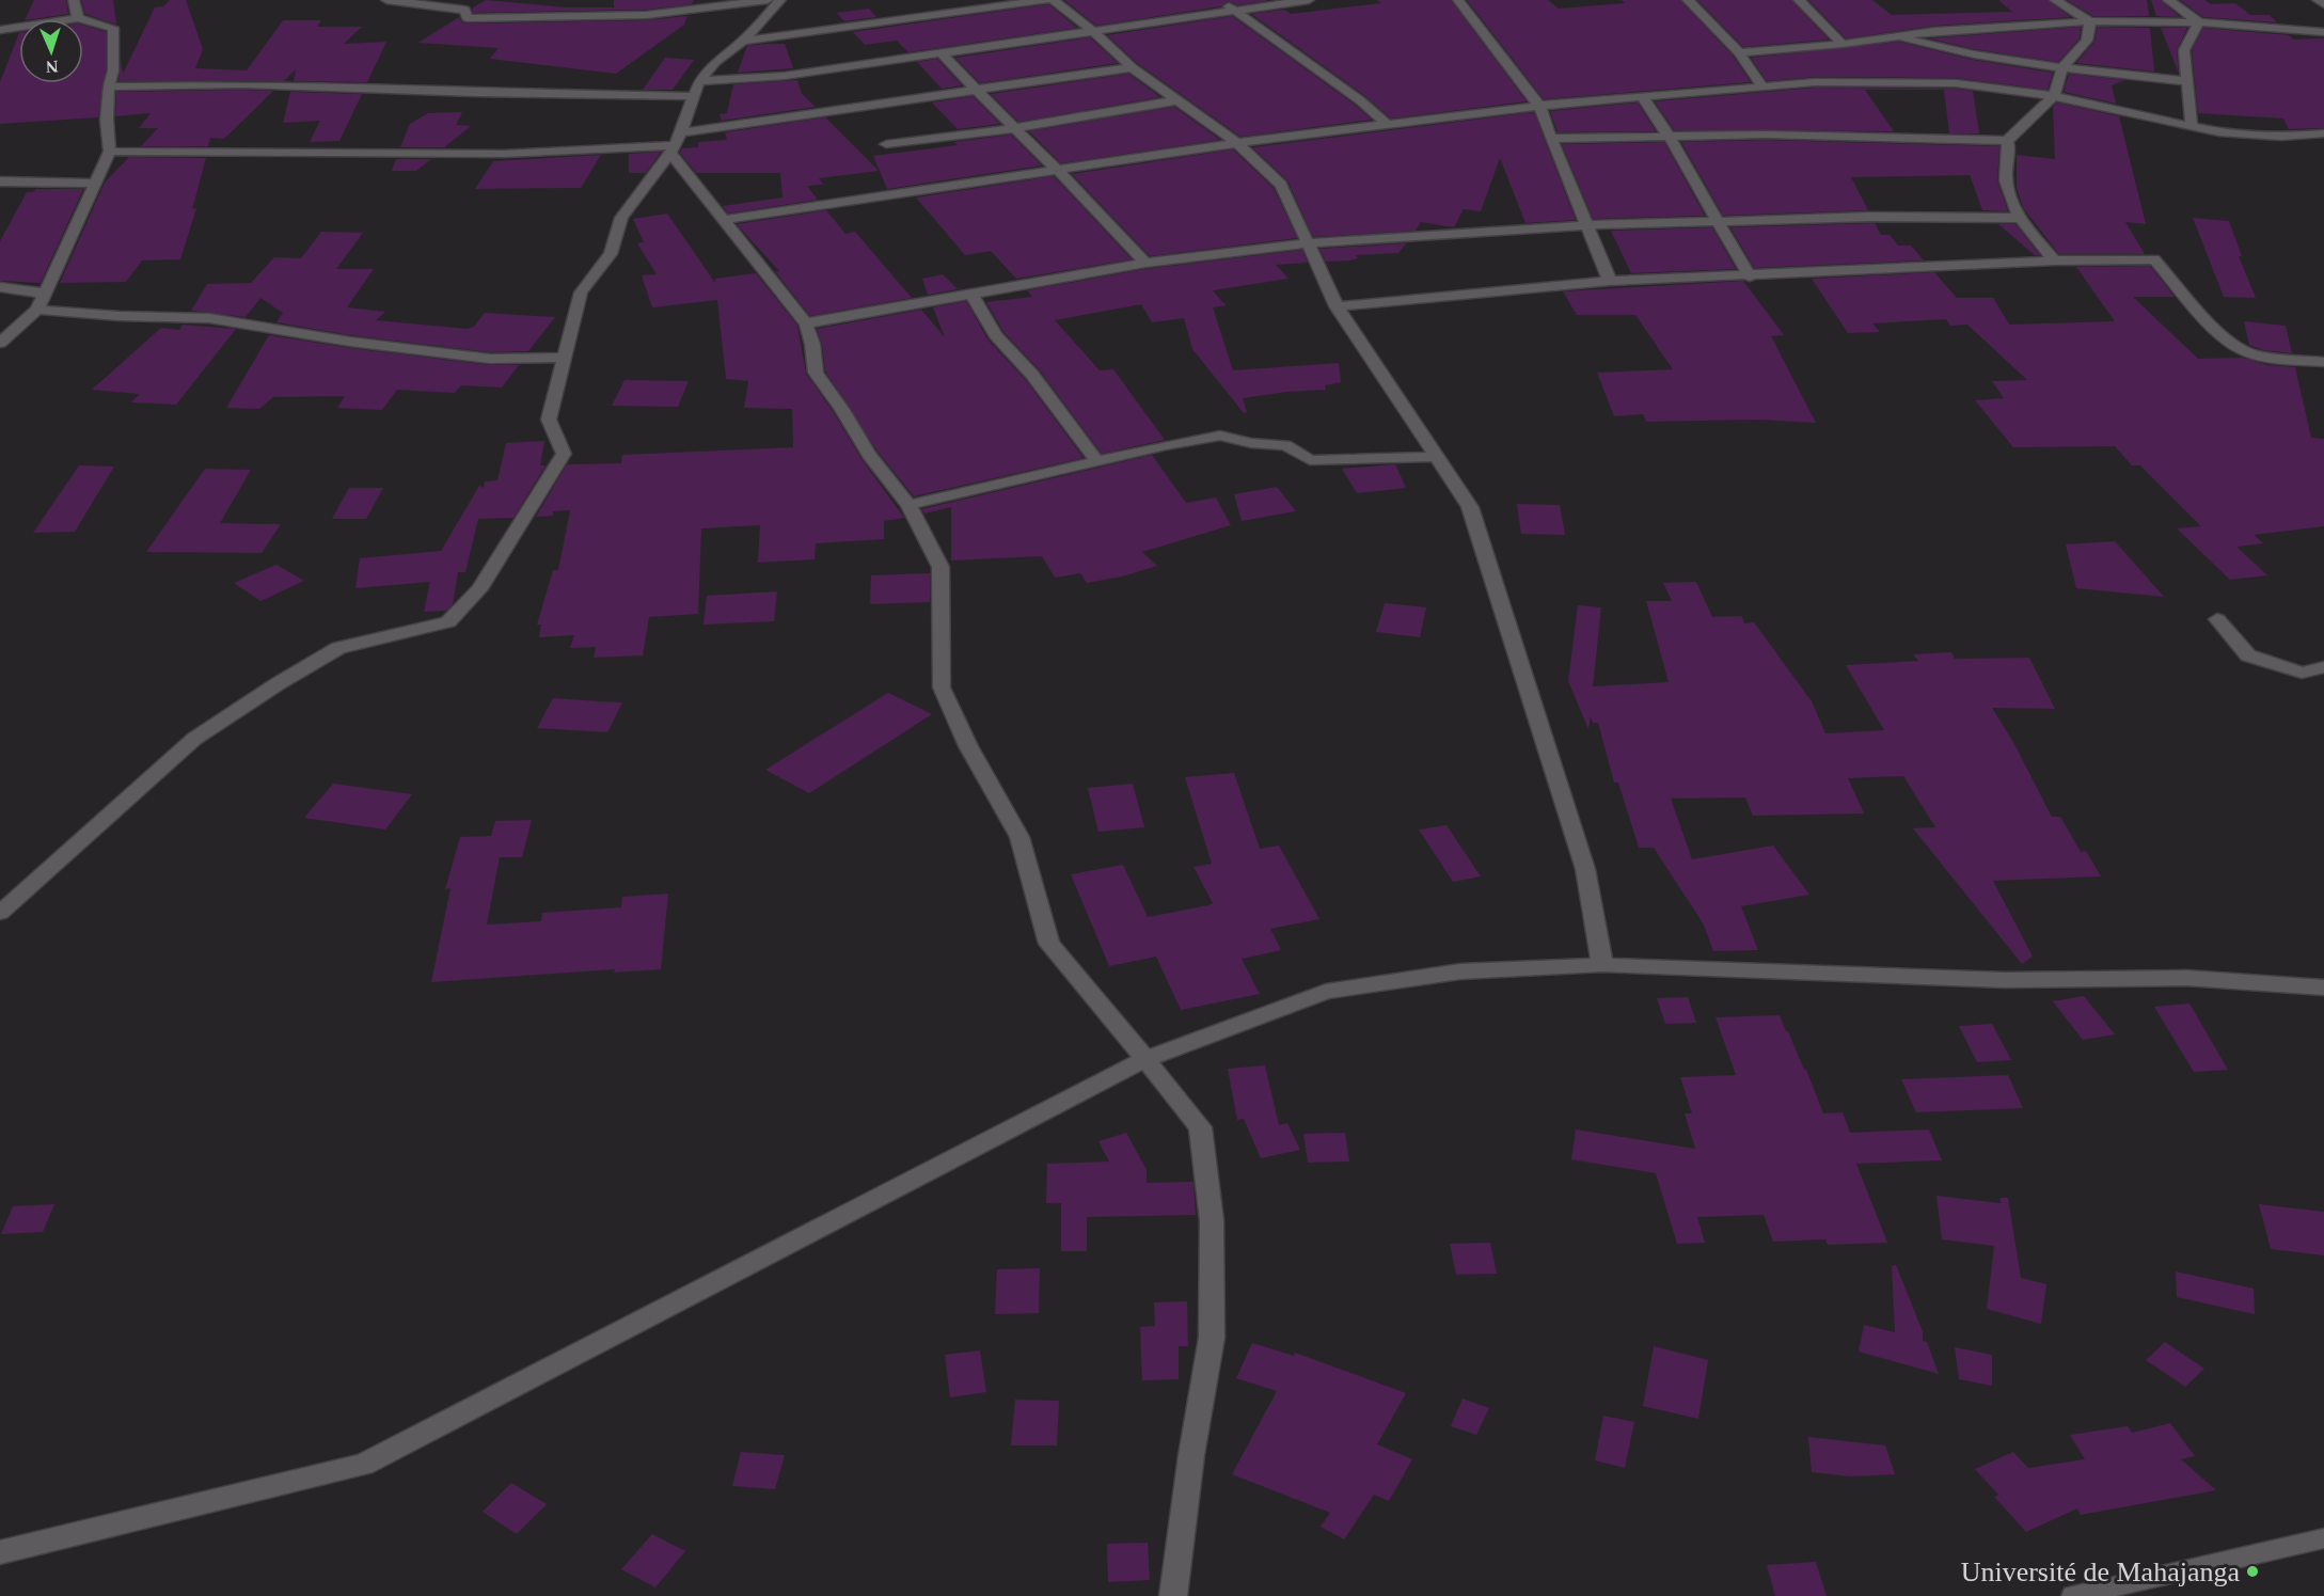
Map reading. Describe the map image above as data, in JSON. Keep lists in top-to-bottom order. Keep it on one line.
{"places":["Université de Mahajanga"],"north":"bottom"}
